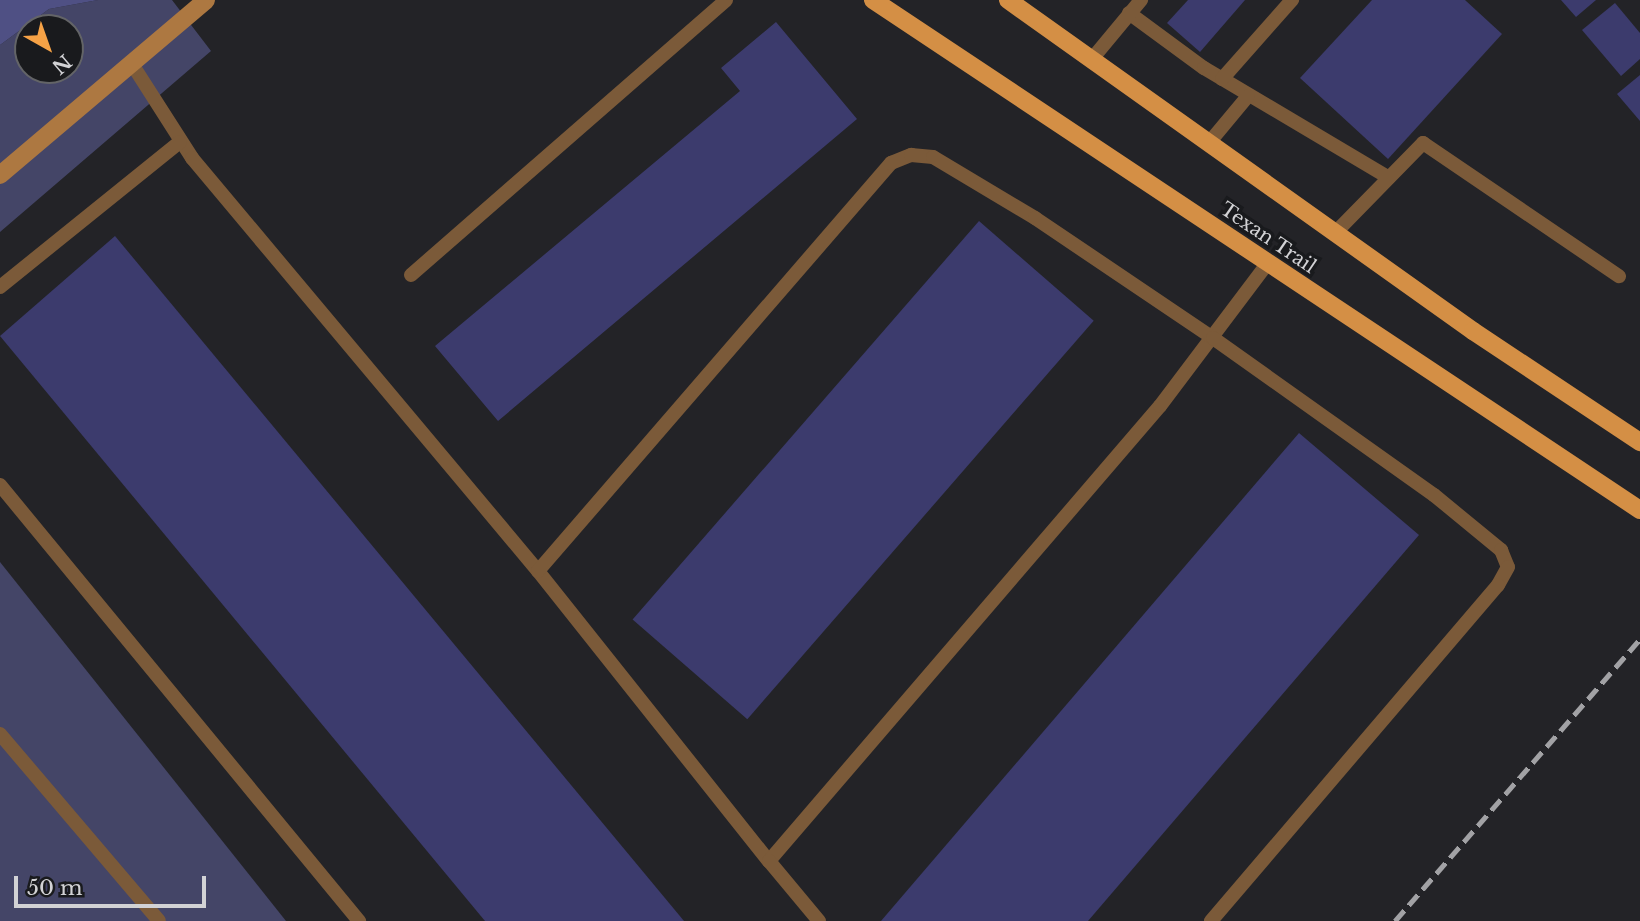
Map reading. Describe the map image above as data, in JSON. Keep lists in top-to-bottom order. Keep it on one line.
{"streets":{"main road":["Texan Trail"]},"scale_bar":"50 m","north":"bottom right"}
